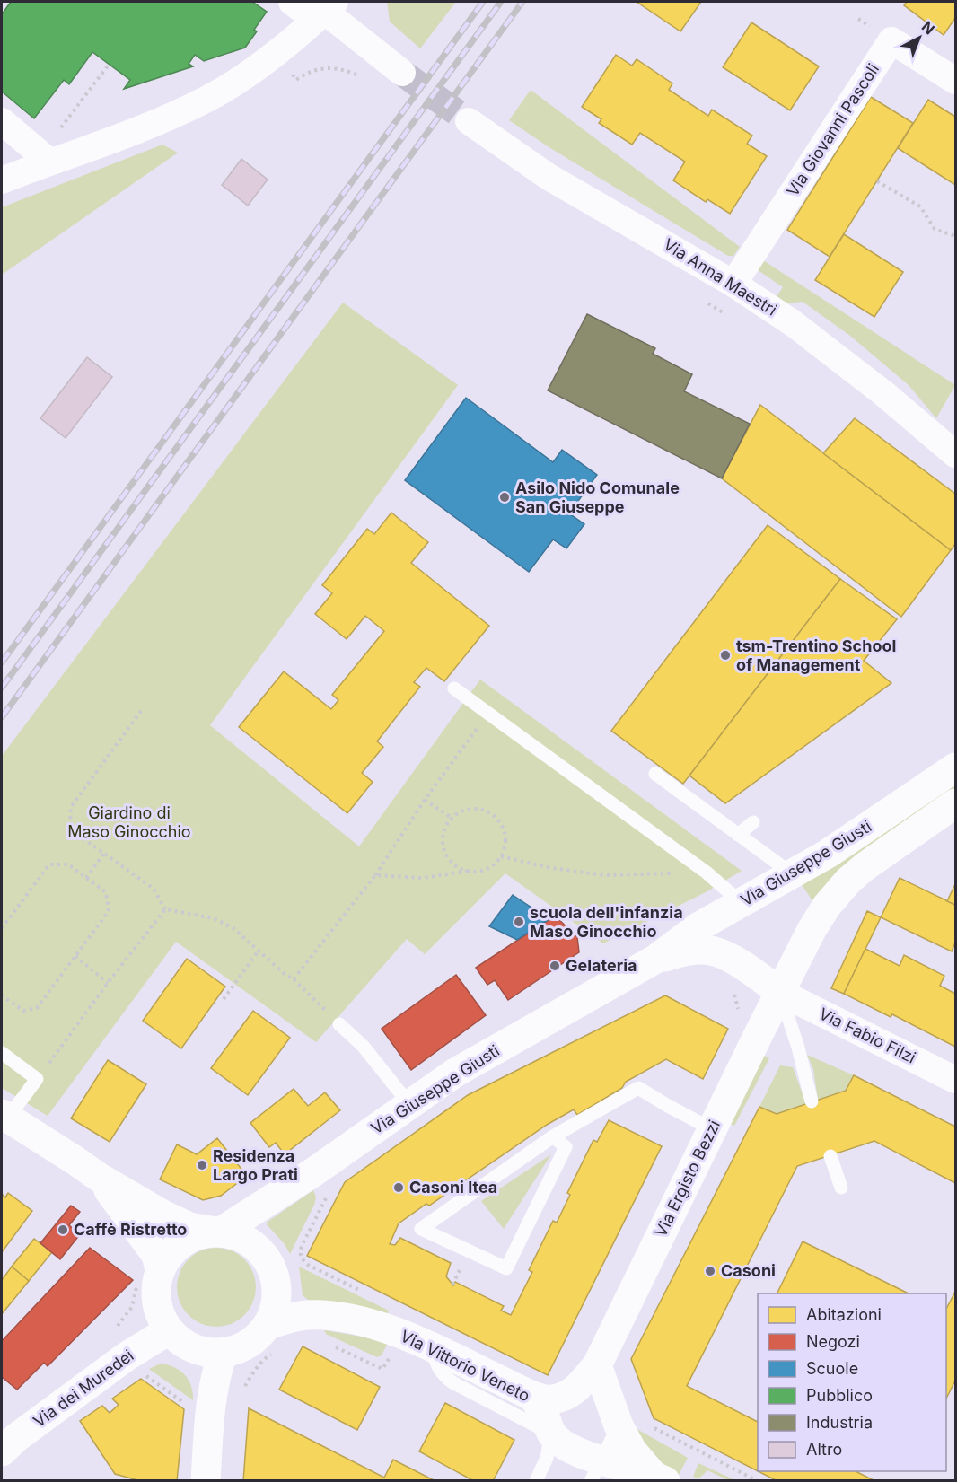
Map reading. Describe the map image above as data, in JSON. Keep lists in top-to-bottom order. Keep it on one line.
{"streets":{"street":["Via Giovanni Pascoli","Via Anna Maestri","Via Giuseppe Giusti","Via Fabio Filzi","Via Ergisto Bezzi","Via Vittorio Veneto","Via dei Muredei"]},"crossings":[["Via Giovanni Pascoli","Via Anna Maestri"],["Via Giuseppe Giusti","Via Fabio Filzi"],["Via Giuseppe Giusti","Via Ergisto Bezzi"],["Via Giuseppe Giusti","Via Vittorio Veneto"],["Via Giuseppe Giusti","Via dei Muredei"],["Via Fabio Filzi","Via Ergisto Bezzi"],["Via Ergisto Bezzi","Via Vittorio Veneto"],["Via Vittorio Veneto","Via dei Muredei"]],"parks":["Giardino di Maso Ginocchio"],"places":["Asilo Nido Comunale San Giuseppe","tsm-Trentino School of Management","scuola dell'infanzia Maso Ginocchio","Gelateria","Residenza Largo Prati","Casoni Itea","Caffè Ristretto","Casoni"],"legend":["Abitazioni","Negozi","Scuole","Pubblico","Industria","Altro"],"north":"top right"}
